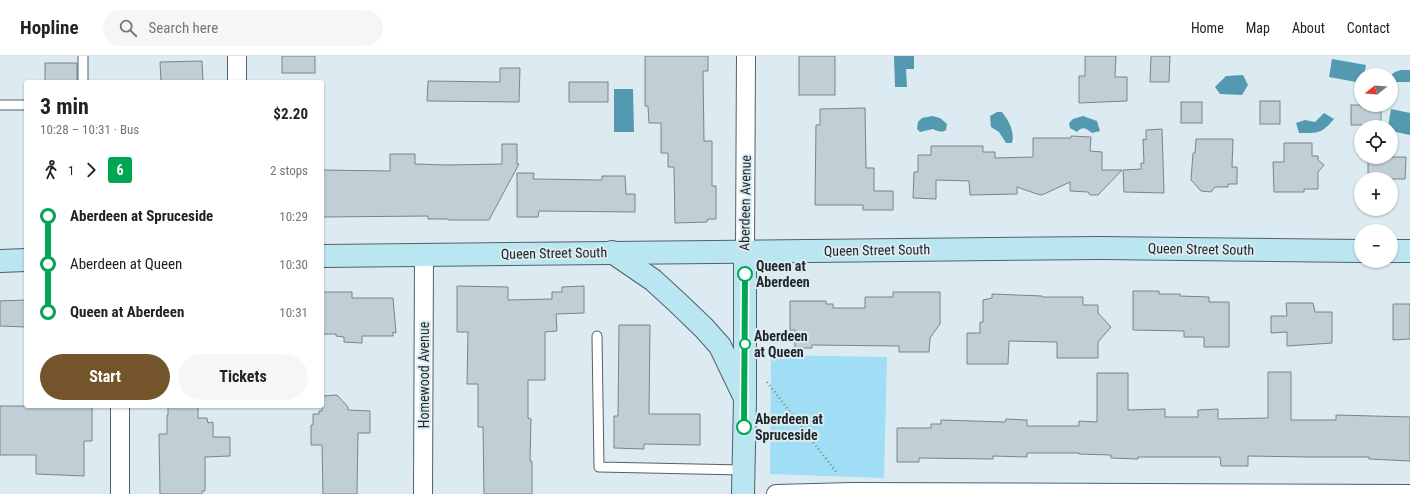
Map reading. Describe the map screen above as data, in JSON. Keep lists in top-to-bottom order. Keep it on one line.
{"streets":{"main road":["Aberdeen Avenue","Queen Street South"],"street":["Homewood Avenue"]},"crossings":[["Aberdeen Avenue","Queen Street South"],["Queen Street South","Homewood Avenue"]],"places":["Queen at Aberdeen","Aberdeen at Queen","Aberdeen at Spruceside"],"lines":["bus line 6"],"north":"left","page":{"header":"Hopline","search":"Search here","nav":["Home","Map","About","Contact"],"map_buttons":["+","−"],"heading":["3 min","10:28 – 10:31 · Bus","$2.20"],"legs":["1","6","2 stops"],"list":[{"name":"Aberdeen at Spruceside","value":"10:29"},{"name":"Aberdeen at Queen","value":"10:30"},{"name":"Queen at Aberdeen","value":"10:31"}],"buttons":["Start","Tickets"]}}
